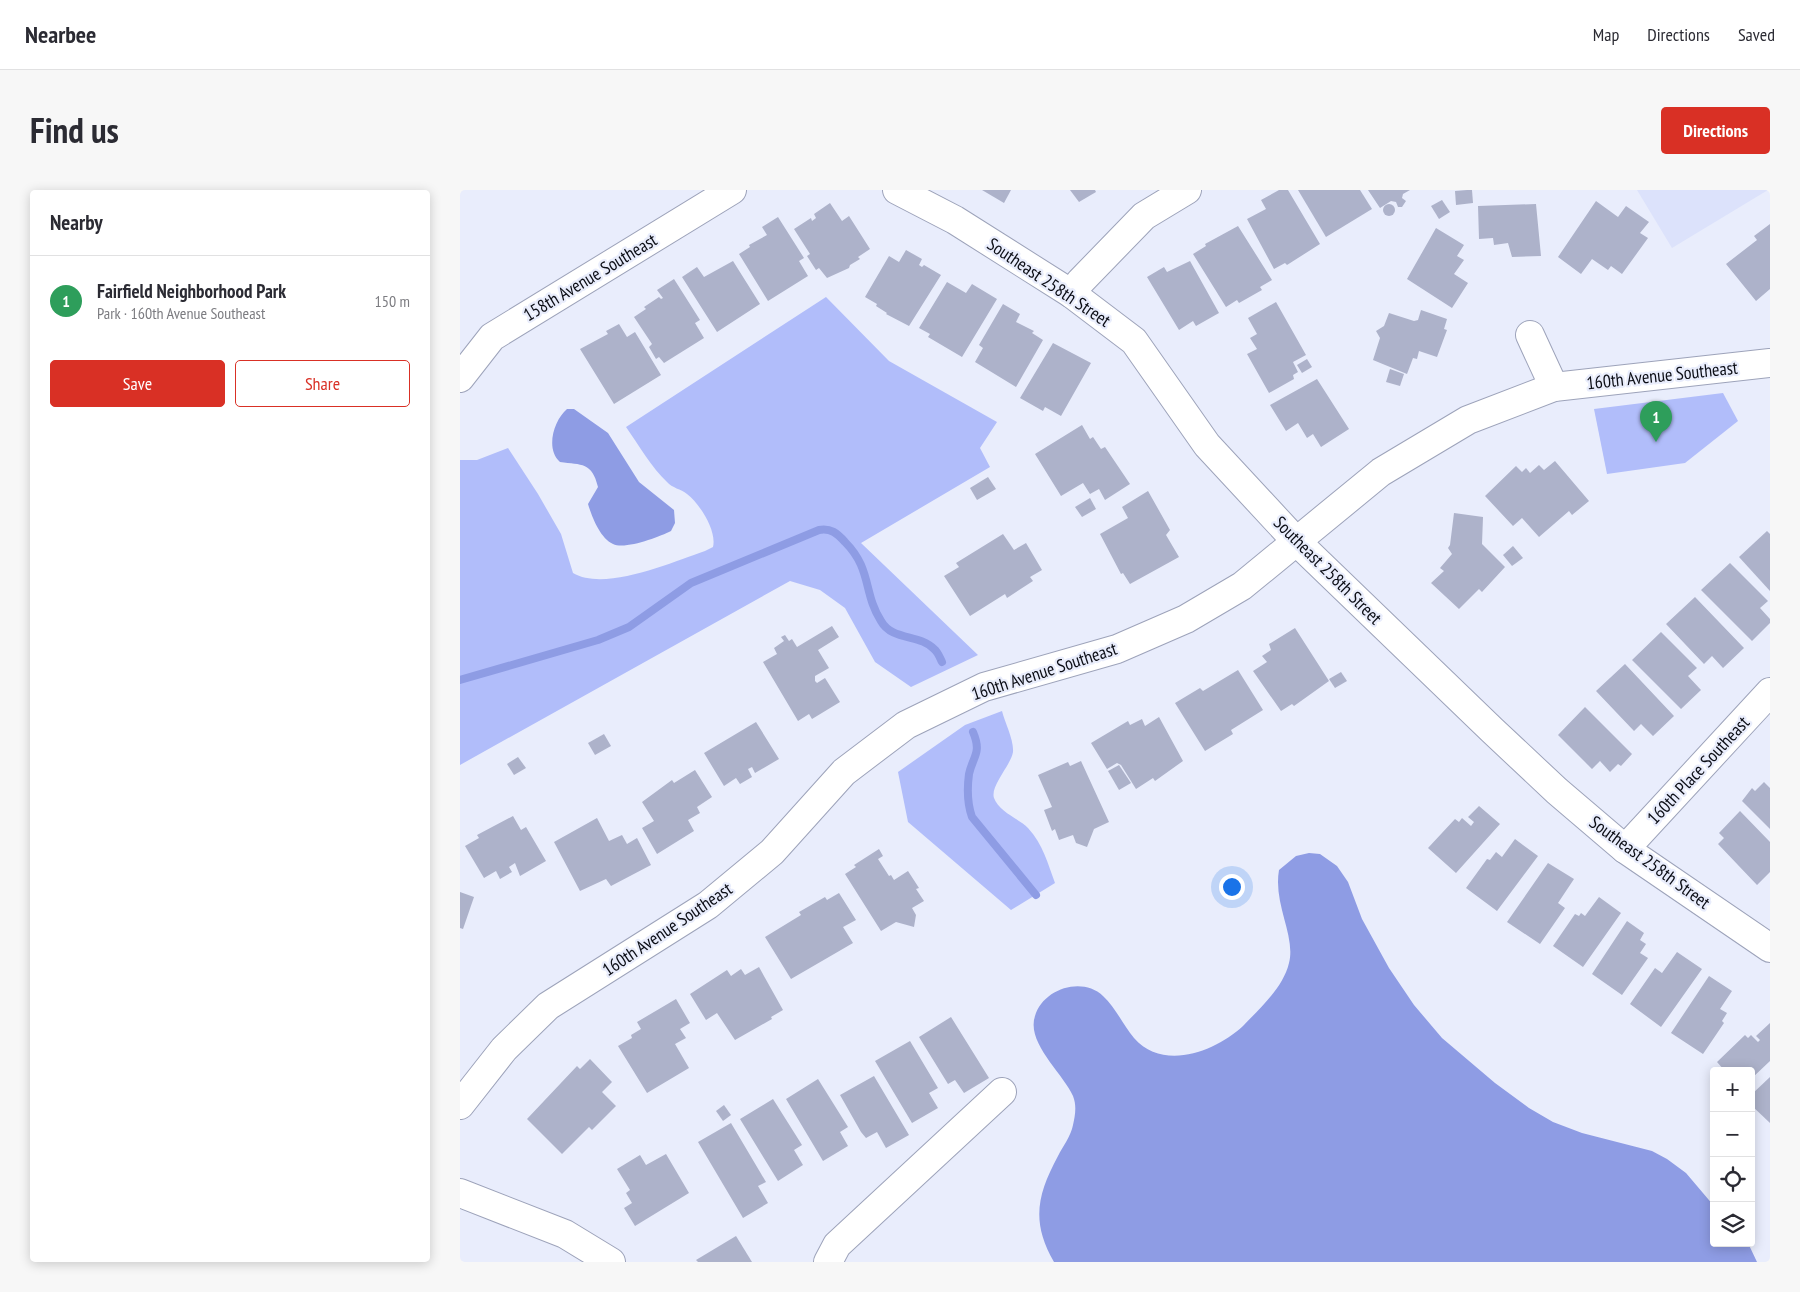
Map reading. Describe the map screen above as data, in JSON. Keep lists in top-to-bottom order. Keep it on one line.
{"streets":{"street":["158th Avenue Southeast","Southeast 258th Street","160th Avenue Southeast","160th Place Southeast"]},"crossings":[["Southeast 258th Street","160th Avenue Southeast"],["Southeast 258th Street","160th Place Southeast"]],"page":{"header":"Nearbee","nav":["Map","Directions","Saved"],"title":"Find us","buttons":["Directions",["Save","Share"]],"heading":"Nearby","list":[{"mark":"1","name":"Fairfield Neighborhood Park","note":"Park · 160th Avenue Southeast","value":"150 m"}],"pins":"1","map_buttons":["+","−"]}}
